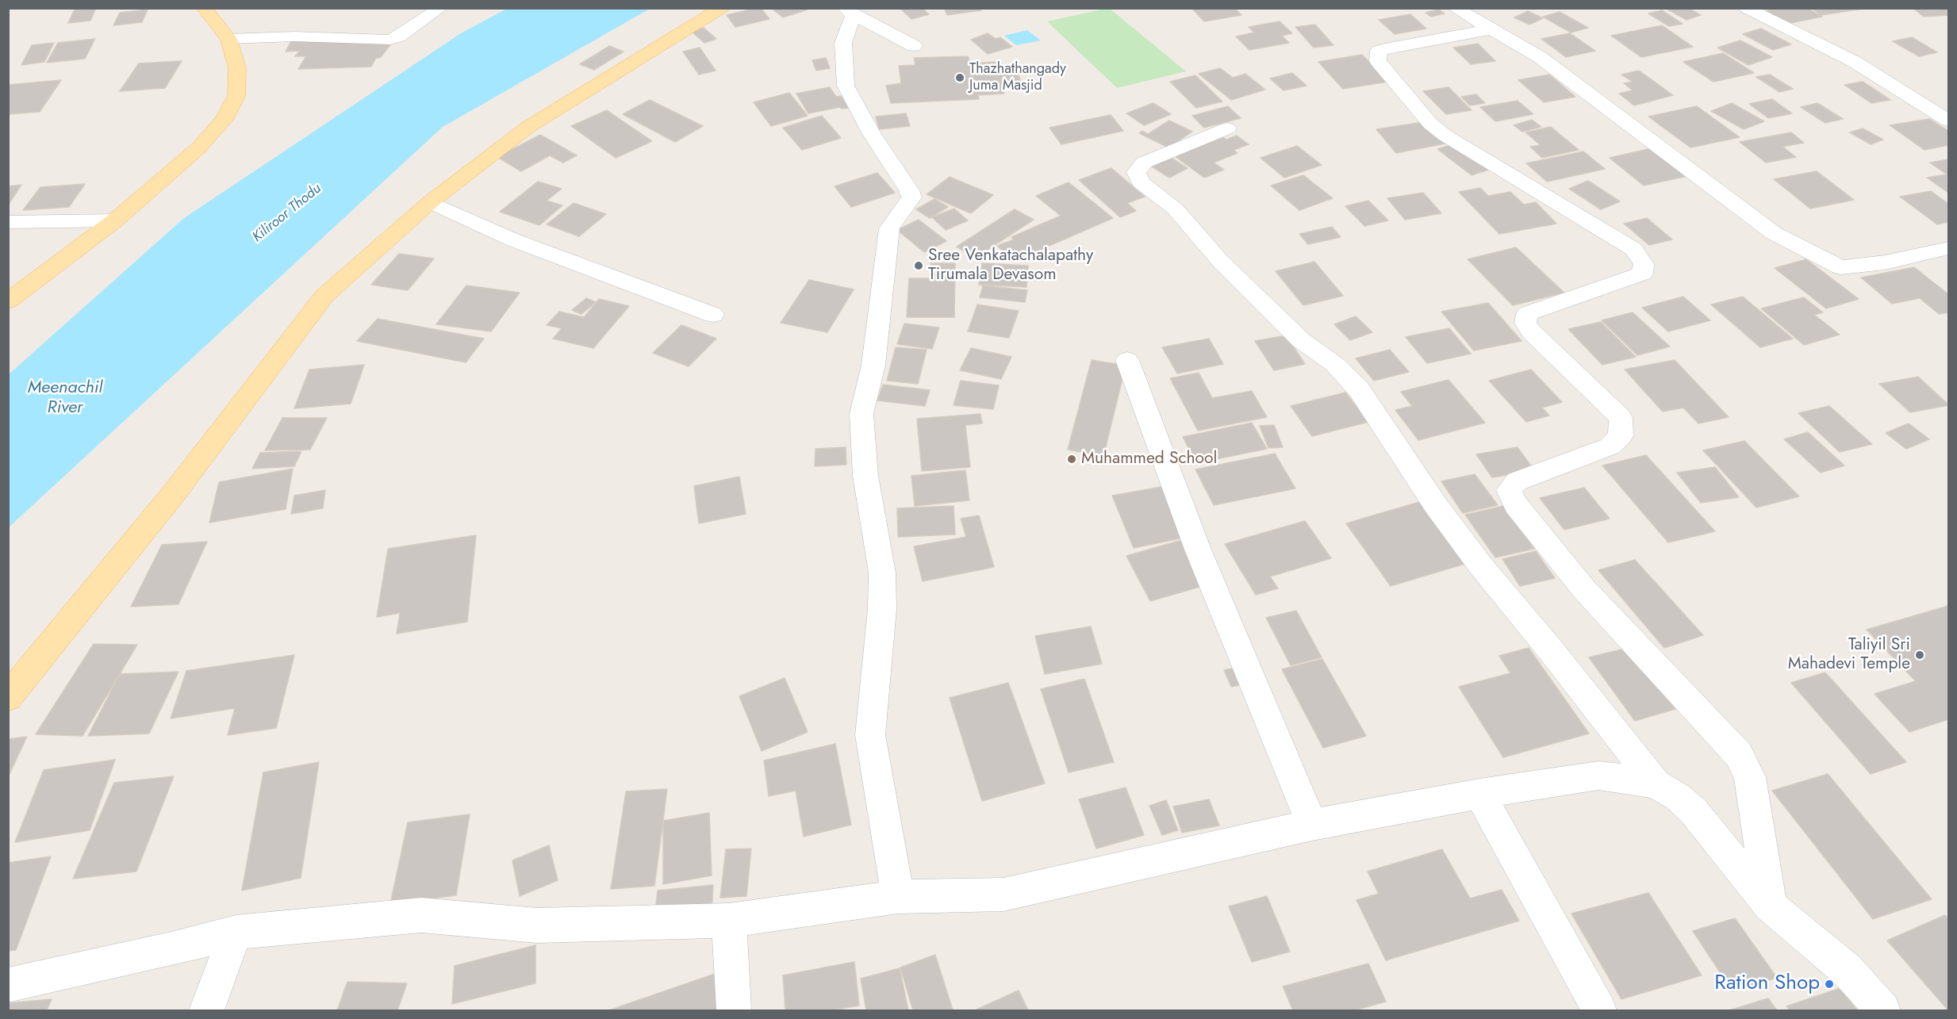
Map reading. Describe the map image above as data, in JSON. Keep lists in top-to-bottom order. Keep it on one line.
{"water":["Kiliroor Thodu","Meenachil River"],"places":["Thazhathangady Juma Masjid","Sree Venkatachalapathy Tirumala Devasom","Muhammed School","Taliyil Sri Mahadevi Temple","Ration Shop"]}
